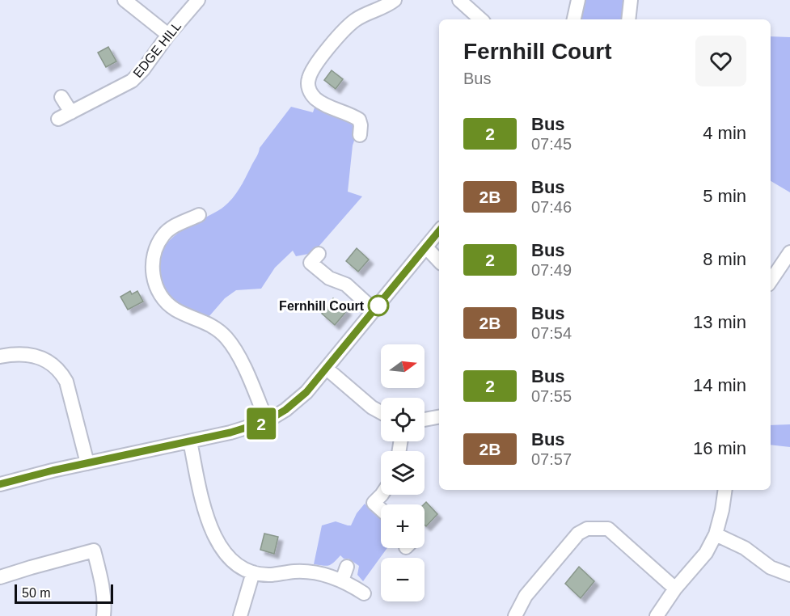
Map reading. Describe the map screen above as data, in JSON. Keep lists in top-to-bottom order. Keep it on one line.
{"streets":{"street":["EDGE HILL"]},"places":["Fernhill Court"],"lines":["bus line 2"],"scale_bar":"50 m","north":"right","page":{"on_map":"2","heading":["Fernhill Court","Bus"],"list":[{"mark":"2","name":"Bus","note":"07:45","value":"4 min"},{"mark":"2B","name":"Bus","note":"07:46","value":"5 min"},{"mark":"2","name":"Bus","note":"07:49","value":"8 min"},{"mark":"2B","name":"Bus","note":"07:54","value":"13 min"},{"mark":"2","name":"Bus","note":"07:55","value":"14 min"},{"mark":"2B","name":"Bus","note":"07:57","value":"16 min"}],"map_buttons":["+","−"],"scale":"50 m"}}
